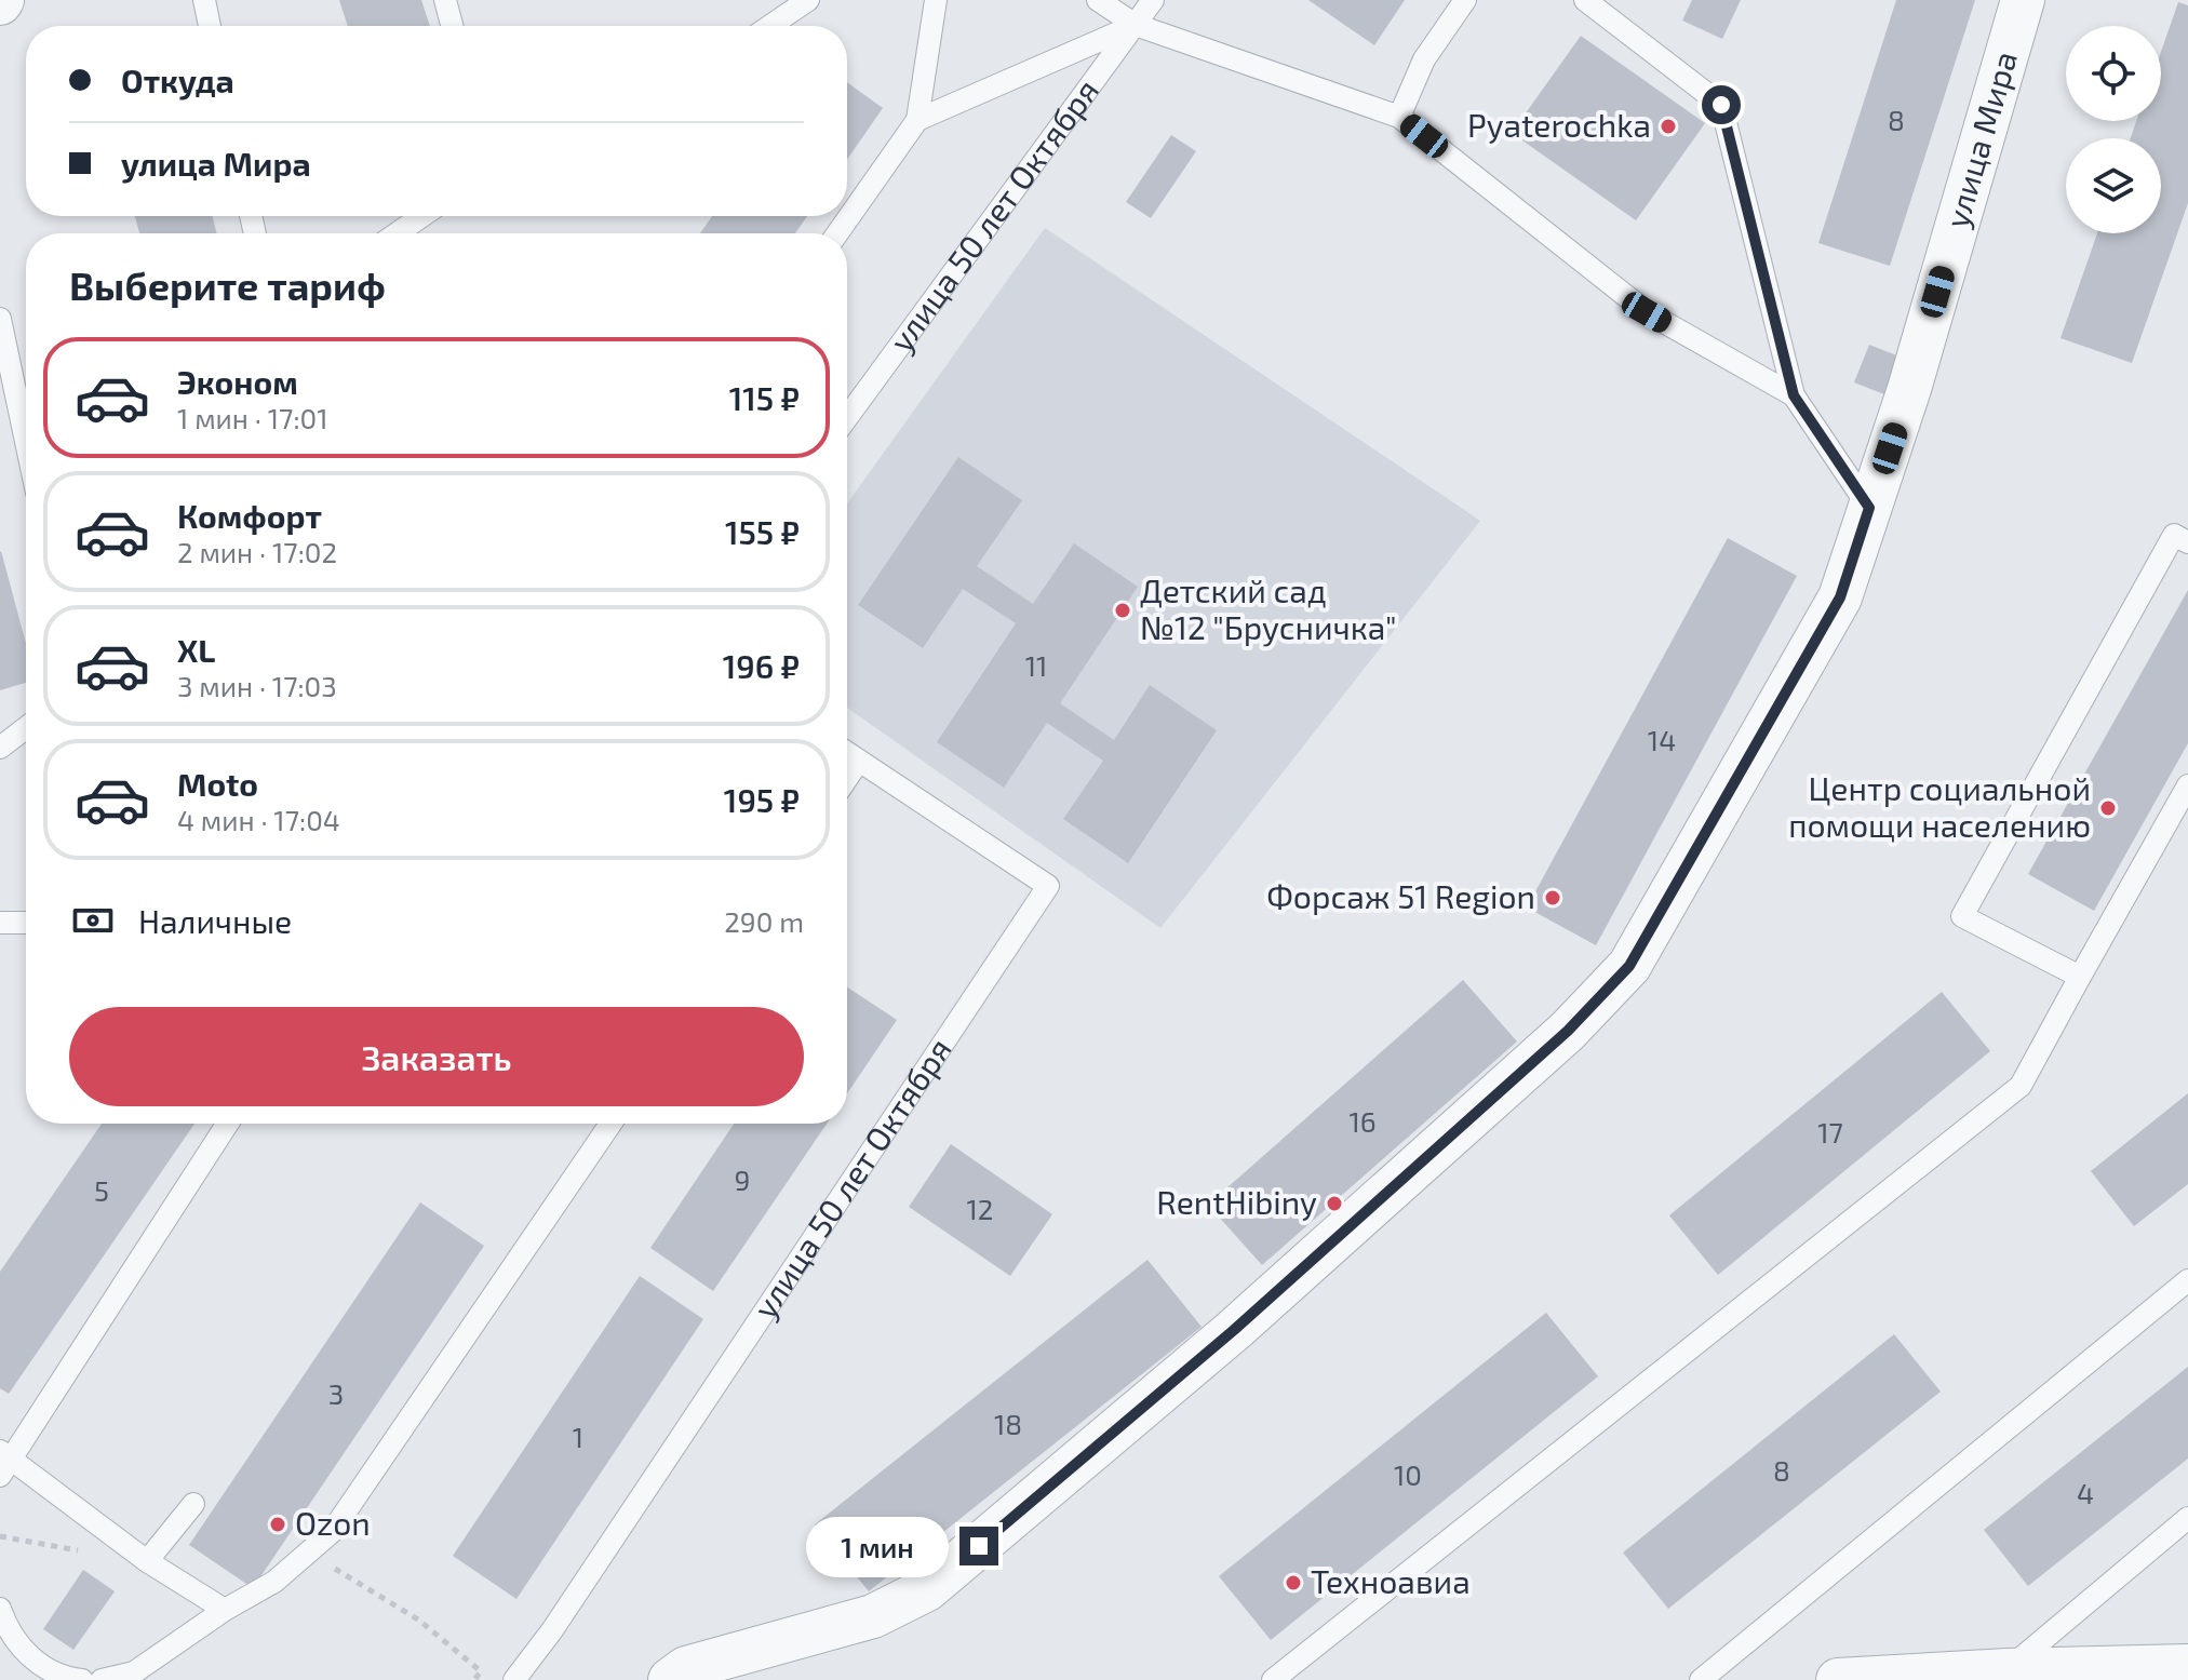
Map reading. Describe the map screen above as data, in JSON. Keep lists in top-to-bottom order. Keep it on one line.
{"streets":{"street":["улица Мира"],"lane":["улица 50 лет Октября"]},"places":["Pyaterochka","Детский сад №12 \"Брусничка\"","Центр социальной помощи населению","Форсаж 51 Region","RentHibiny","Ozon","Техноавиа"],"house_numbers":["8","11","14","16","17","9","5","12","3","18","1","8","10","4"],"page":{"banner":["Откуда","улица Мира"],"heading":"Выберите тариф","list":[{"name":"Эконом","note":"1 мин · 17:01","value":"115 ₽"},{"name":"Комфорт","note":"2 мин · 17:02","value":"155 ₽"},{"name":"XL","note":"3 мин · 17:03","value":"196 ₽"},{"name":"Moto","note":"4 мин · 17:04","value":"195 ₽"}],"pay":["Наличные","290 m"],"buttons":"Заказать","bubble":"1 мин"}}
